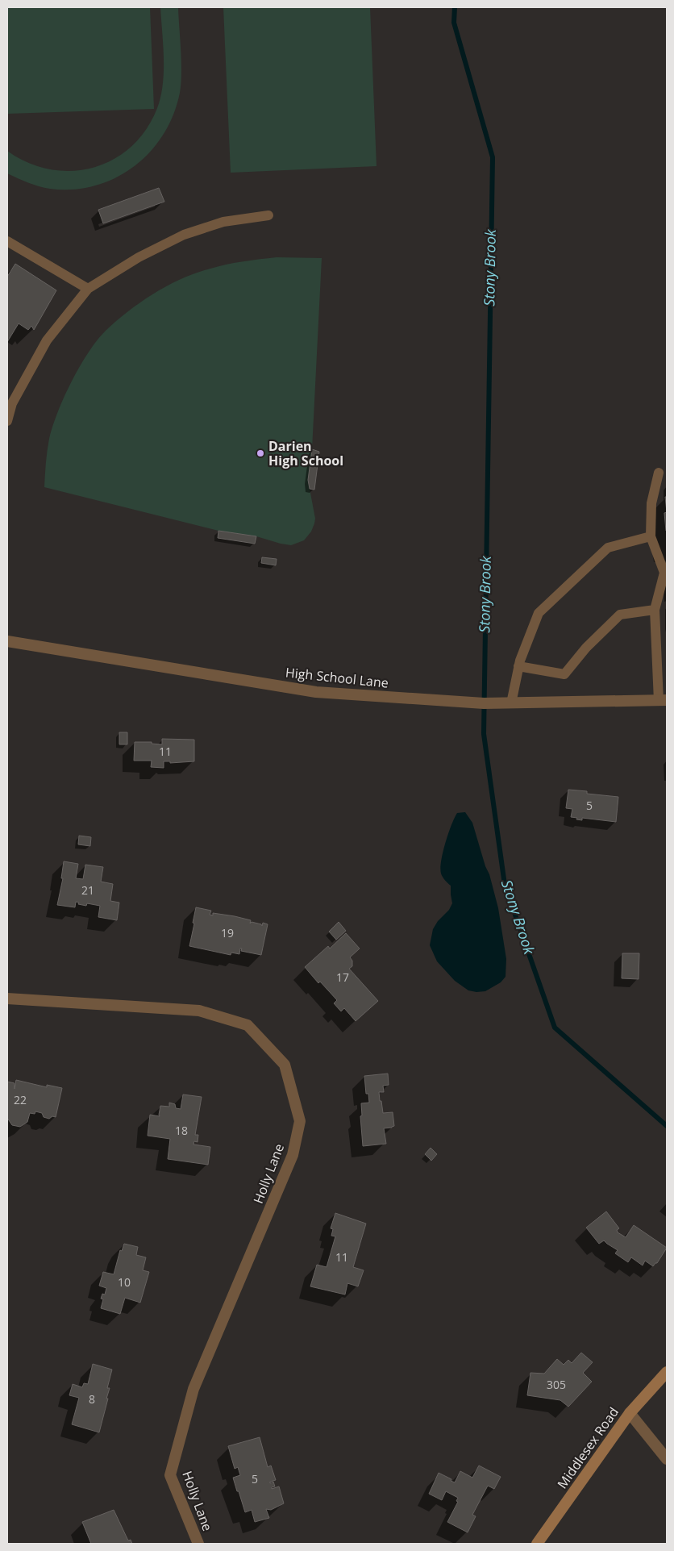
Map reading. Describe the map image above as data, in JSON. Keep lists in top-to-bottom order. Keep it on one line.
{"streets":{"main road":["Middlesex Road"],"street":["High School Lane","Holly Lane"]},"water":["Stony Brook"],"places":["Darien High School"],"house_numbers":["11","5","21","19","17","22","18","11","10","305","8","5"]}
